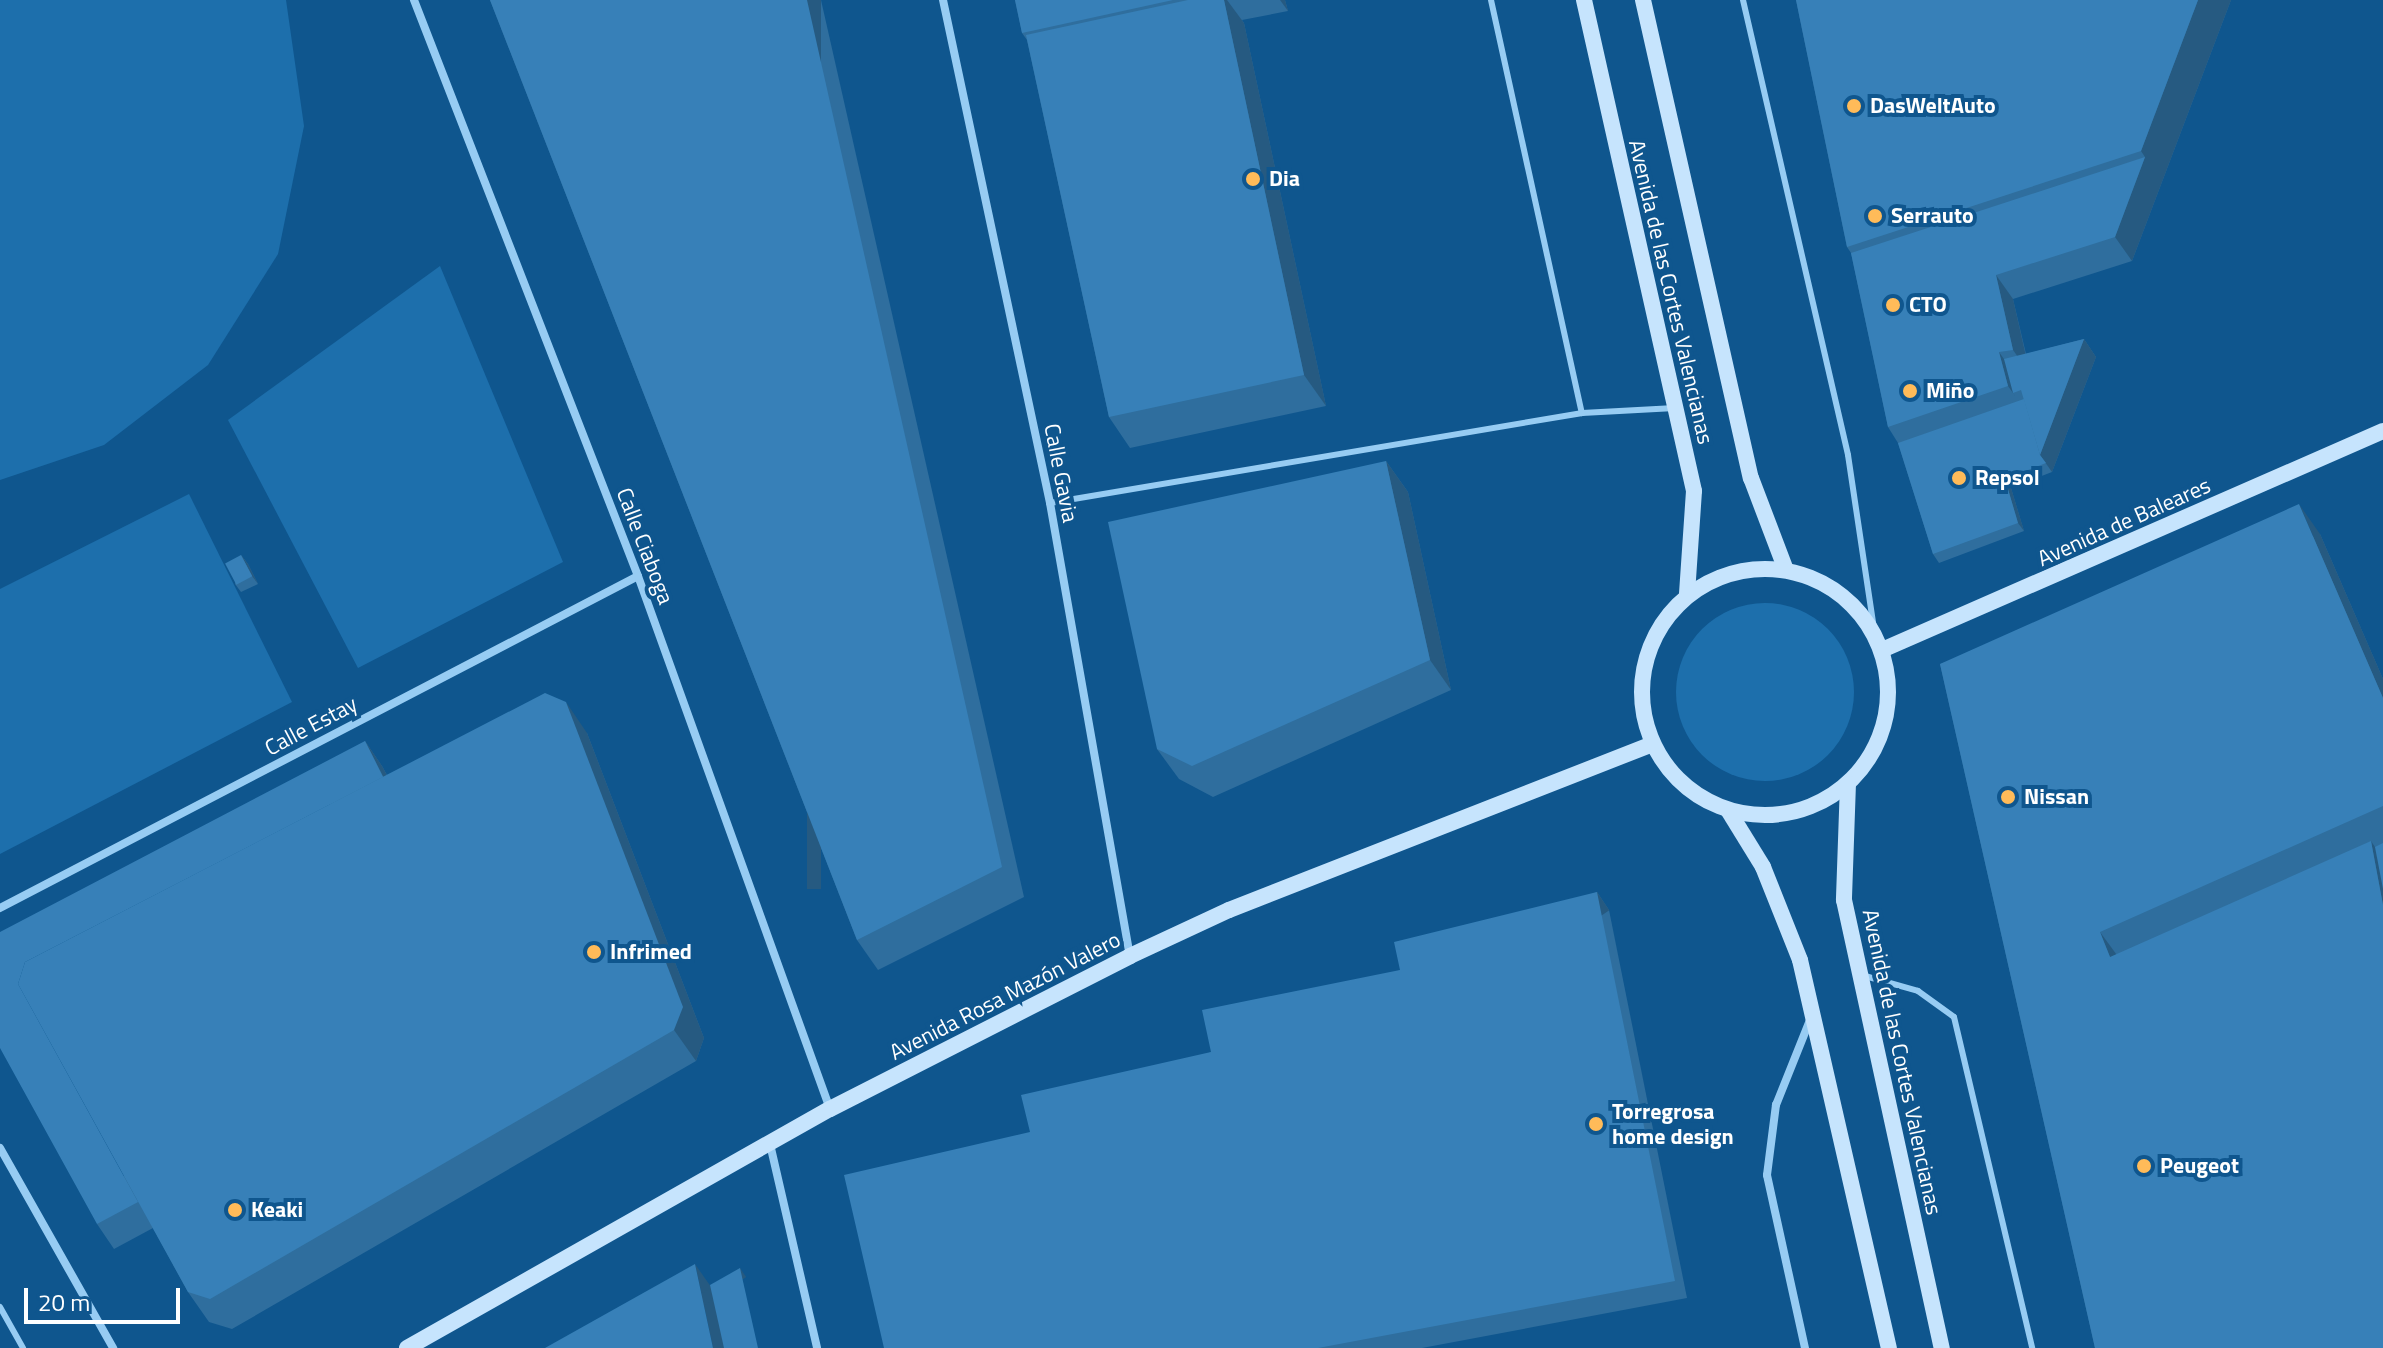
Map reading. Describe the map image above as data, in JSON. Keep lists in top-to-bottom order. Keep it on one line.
{"streets":{"main road":["Avenida de las Cortes Valencianas","Avenida de Baleares","Avenida Rosa Mazón Valero"],"street":["Calle Gavia","Calle Ciaboga","Calle Estay"]},"crossings":[["Avenida de las Cortes Valencianas","Avenida de Baleares"],["Avenida de las Cortes Valencianas","Avenida Rosa Mazón Valero"],["Calle Gavia","Avenida Rosa Mazón Valero"],["Avenida de Baleares","Avenida Rosa Mazón Valero"],["Calle Ciaboga","Calle Estay"],["Calle Ciaboga","Avenida Rosa Mazón Valero"]],"places":["DasWeltAuto","Dia","Serrauto","CTO","Miño","Repsol","Nissan","Infrimed","Torregrosa home design","Peugeot","Keaki"],"scale_bar":"20 m"}
